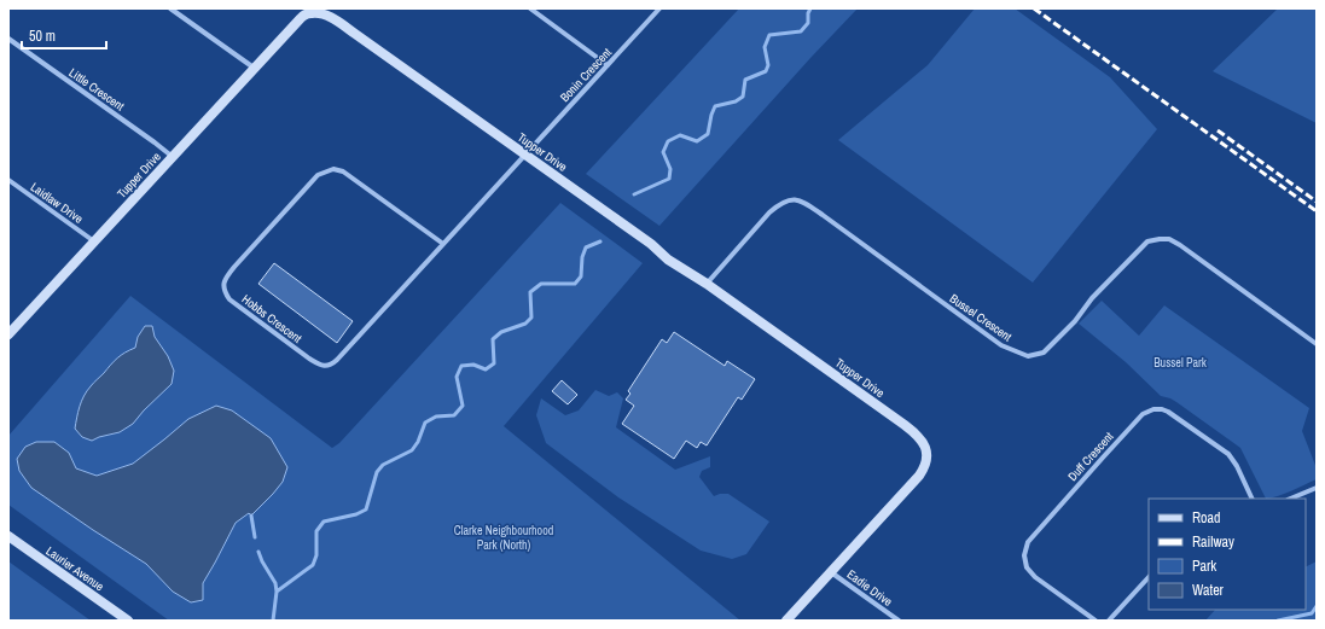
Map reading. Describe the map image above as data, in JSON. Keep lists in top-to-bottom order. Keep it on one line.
{"streets":{"street":["Bonin Crescent","Little Crescent","Tupper Drive","Laidlaw Drive","Bussel Crescent","Hobbs Crescent","Duff Crescent","Laurier Avenue","Eadie Drive"]},"crossings":[["Bonin Crescent","Tupper Drive"],["Bonin Crescent","Hobbs Crescent"],["Little Crescent","Tupper Drive"],["Tupper Drive","Laidlaw Drive"],["Tupper Drive","Bussel Crescent"],["Tupper Drive","Hobbs Crescent"],["Tupper Drive","Eadie Drive"]],"parks":["Bussel Park","Clarke Neighbourhood Park (North)"],"legend":["Road","Railway","Park","Water"],"scale_bar":"50 m"}
